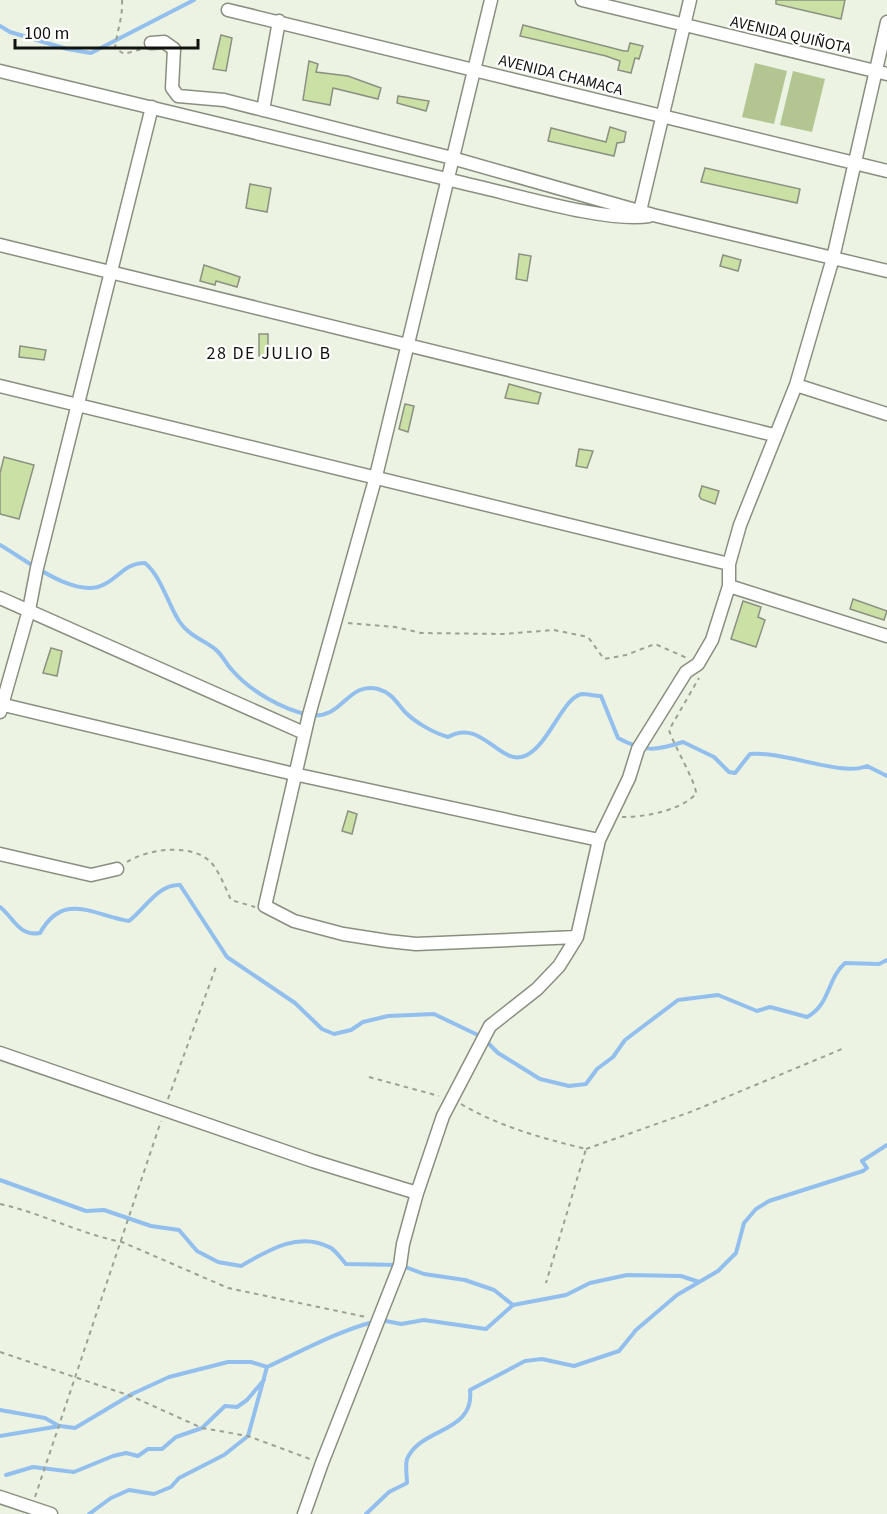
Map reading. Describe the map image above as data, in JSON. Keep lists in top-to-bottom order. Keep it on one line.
{"streets":{"street":["AVENIDA QUIÑOTA","AVENIDA CHAMACA"]},"districts":["28 DE JULIO B"],"scale_bar":"100 m"}
